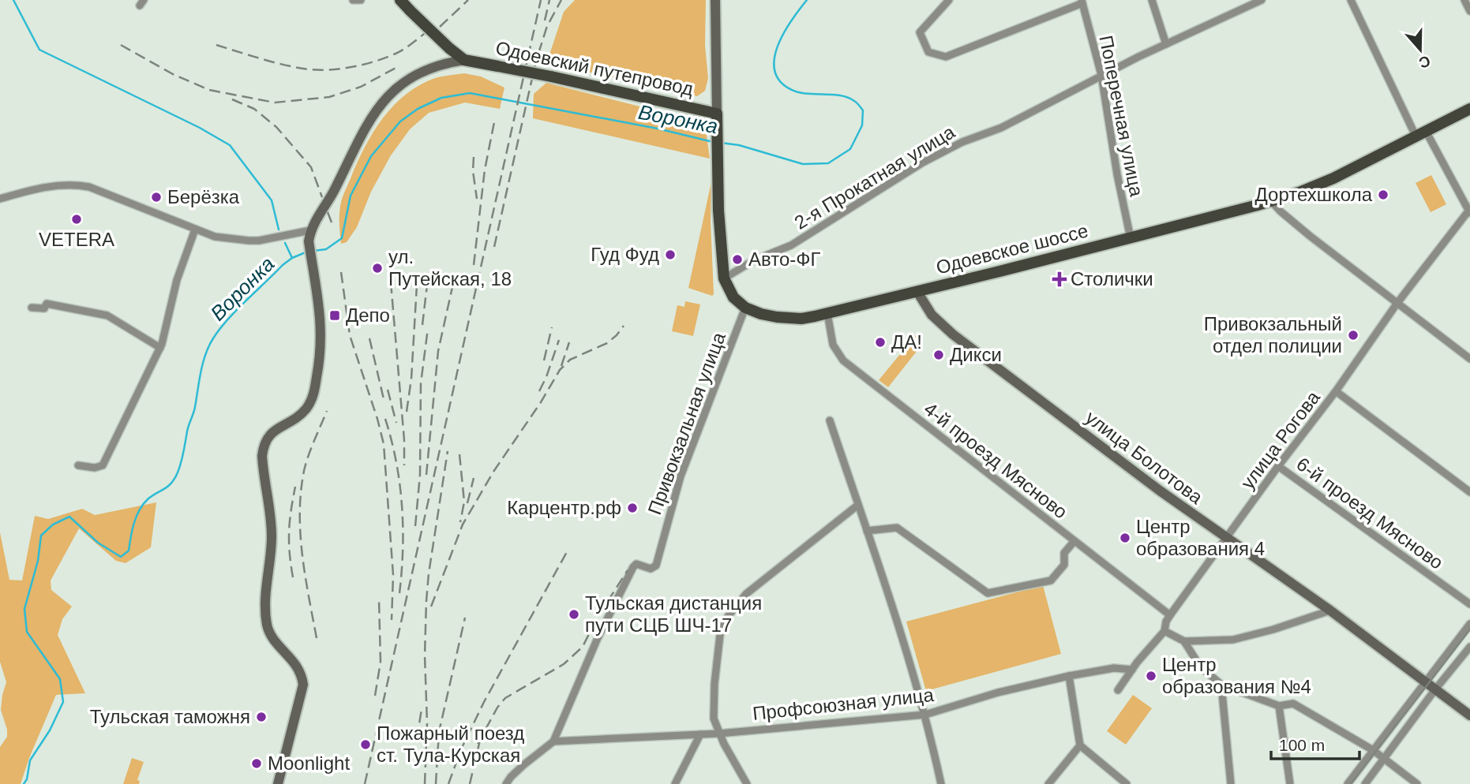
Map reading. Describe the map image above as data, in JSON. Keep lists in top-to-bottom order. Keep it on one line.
{"streets":{"main road":["Одоевский путепровод","Одоевское шоссе"],"street":["Поперечная улица","2-я Прокатная улица","Привокзальная улица","улица Рогова","улица Болотова","4-й проезд Мясново","6-й проезд Мясново","Профсоюзная улица"]},"crossings":[["Поперечная улица","2-я Прокатная улица"],["Поперечная улица","Одоевское шоссе"],["Одоевское шоссе","Привокзальная улица"],["Одоевское шоссе","улица Болотова"],["Одоевское шоссе","4-й проезд Мясново"],["Привокзальная улица","Профсоюзная улица"],["улица Рогова","улица Болотова"],["улица Рогова","4-й проезд Мясново"],["улица Рогова","6-й проезд Мясново"],["улица Рогова","Профсоюзная улица"]],"water":["Воронка"],"places":{"other":["Дортехшкола","Берёзка","VETERA","Гуд Фуд","Авто-ФГ","ул. Путейская, 18","Привокзальный отдел полиции","ДА!","Дикси","Карцентр.рф","Центр образования 4","Тульская дистанция пути СЦБ ШЧ-17","Центр образования №4","Тульская таможня","Пожарный поезд ст. Тула-Курская","Moonlight"],"health":["Столички"],"transit":["Депо"]},"scale_bar":"100 m","north":"bottom"}
